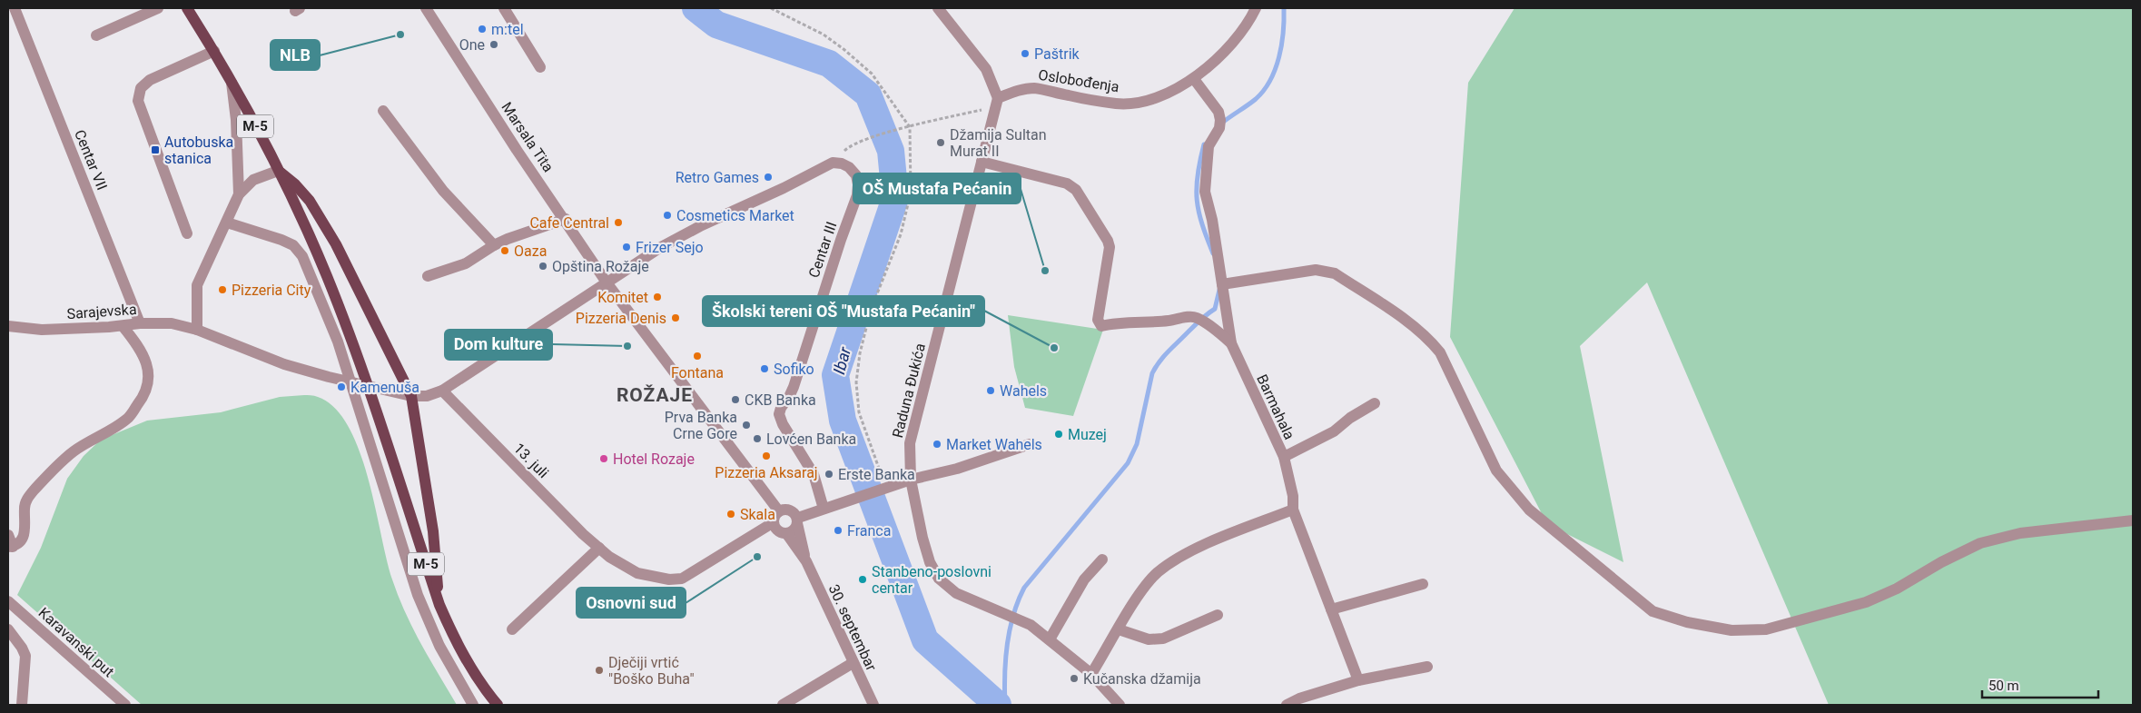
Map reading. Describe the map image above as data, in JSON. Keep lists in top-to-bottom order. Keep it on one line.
{"streets":{"main road":["M-5"],"street":["Oslobođenja","Marsala Tita","Centar VII","Centar III","Sarajevska","Raduna Ðukića","Barmahala","13. juli","30. septembar","Karavanski put"]},"crossings":[["Oslobođenja","Raduna Ðukića"],["Oslobođenja","Barmahala"],["Marsala Tita","Centar III"],["Marsala Tita","13. juli"],["Marsala Tita","30. septembar"],["Centar VII","Sarajevska"],["Sarajevska","13. juli"],["13. juli","30. septembar"]],"districts":["ROŽAJE"],"water":["Ibar"],"places":{"other":["m:tel","NLB","One","Paštrik","Džamija Sultan Murat II","Retro Games","Cosmetics Market","Cafe Central","Frizer Sejo","Oaza","Opština Rožaje","OŠ Mustafa Pećanin","Pizzeria City","Komitet","Pizzeria Denis","Dom kulture","Školski tereni OŠ \"Mustafa Pećanin\"","Fontana","Sofiko","Kamenuša","Wahels","CKB Banka","Prva Banka Crne Gore","Muzej","Lovćen Banka","Market Wahels","Pizzeria Aksaraj","Hotel Rozaje","Erste Banka","Skala","Franca","Osnovni sud","Stanbeno-poslovni centar","Dječiji vrtić \"Boško Buha\"","Kučanska džamija"],"transit":["Autobuska stanica"]},"scale_bar":"50 m"}
